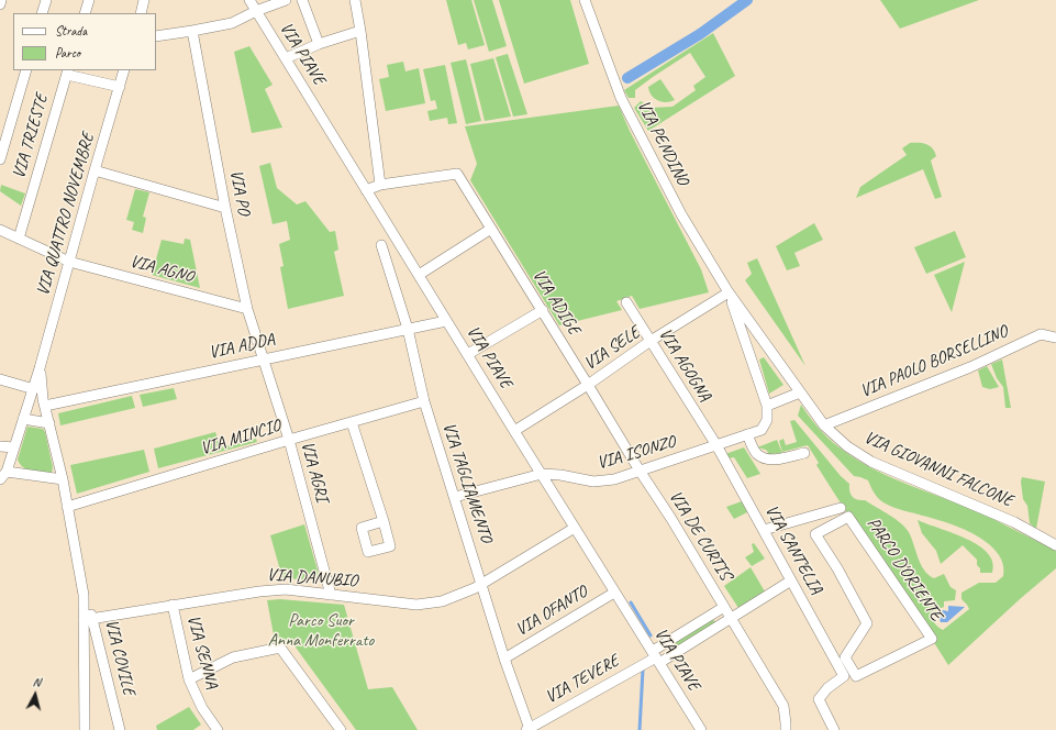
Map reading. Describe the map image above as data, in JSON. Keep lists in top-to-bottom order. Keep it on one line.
{"streets":{"street":["VIA PIAVE","VIA TRIESTE","VIA PENDINO","VIA PO","VIA QUATTRO NOVEMBRE","VIA AGNO","VIA ADIGE","VIA ADDA","VIA SELE","VIA PAOLO BORSELLINO","VIA AGOGNA","VIA MINCIO","VIA ISONZO","VIA GIOVANNI FALCONE","VIA AGRI","VIA TAGLIAMENTO","VIA DE CURTIS","VIA SANT'ELIA","PARCO D'ORIENTE","VIA DANUBIO","VIA OFANTO","VIA SENNA","VIA COVILE","VIA TEVERE"]},"crossings":[["VIA PIAVE","VIA ADDA"],["VIA PIAVE","VIA SELE"],["VIA PIAVE","VIA ISONZO"],["VIA PIAVE","VIA DANUBIO"],["VIA PIAVE","VIA OFANTO"],["VIA PIAVE","VIA TEVERE"],["VIA TRIESTE","VIA AGNO"],["VIA PENDINO","VIA SELE"],["VIA PENDINO","VIA ISONZO"],["VIA PENDINO","VIA GIOVANNI FALCONE"],["VIA PO","VIA AGNO"],["VIA PO","VIA ADDA"],["VIA PO","VIA AGRI"],["VIA QUATTRO NOVEMBRE","VIA AGNO"],["VIA QUATTRO NOVEMBRE","VIA ADDA"],["VIA QUATTRO NOVEMBRE","VIA COVILE"],["VIA ADIGE","VIA SELE"],["VIA ADIGE","VIA ISONZO"],["VIA ADIGE","VIA DE CURTIS"],["VIA ADDA","VIA AGRI"],["VIA ADDA","VIA TAGLIAMENTO"],["VIA SELE","VIA AGOGNA"],["VIA PAOLO BORSELLINO","VIA GIOVANNI FALCONE"],["VIA AGOGNA","VIA ISONZO"],["VIA AGOGNA","VIA SANT'ELIA"],["VIA MINCIO","VIA AGRI"],["VIA MINCIO","VIA TAGLIAMENTO"],["VIA MINCIO","VIA COVILE"],["VIA ISONZO","VIA TAGLIAMENTO"],["VIA ISONZO","VIA DE CURTIS"],["VIA ISONZO","VIA SANT'ELIA"],["VIA AGRI","VIA DANUBIO"],["VIA TAGLIAMENTO","VIA DANUBIO"],["VIA TAGLIAMENTO","VIA OFANTO"],["VIA TAGLIAMENTO","VIA TEVERE"],["VIA DANUBIO","VIA SENNA"],["VIA DANUBIO","VIA COVILE"]],"parks":["Parco Suor Anna Monferrato"],"legend":["Strada","Parco"],"north":"top"}
